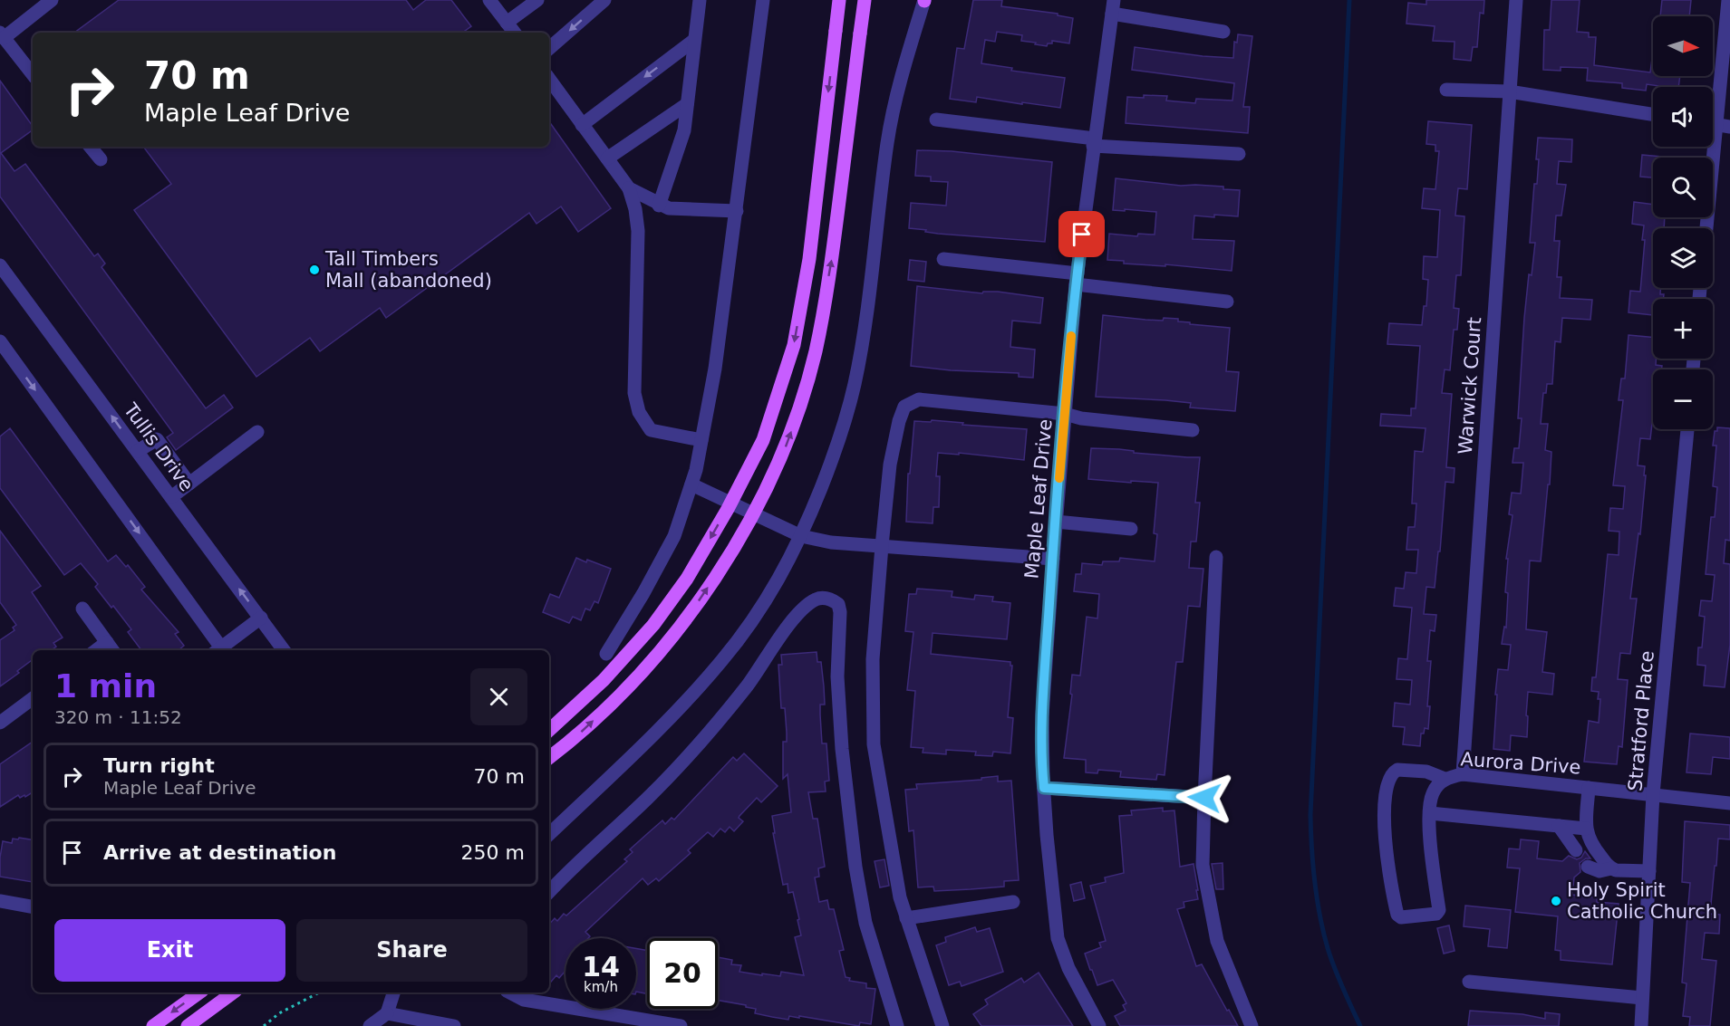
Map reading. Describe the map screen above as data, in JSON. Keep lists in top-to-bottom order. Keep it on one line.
{"streets":{"street":["Warwick Court","Tullis Drive","Maple Leaf Drive","Stratford Place","Aurora Drive"]},"crossings":[["Warwick Court","Aurora Drive"],["Stratford Place","Aurora Drive"]],"places":["Tall Timbers Mall (abandoned)","Holy Spirit Catholic Church"],"north":"right","page":{"map_buttons":["+","−"],"turn":["70 m","Maple Leaf Drive"],"heading":["1 min","320 m · 11:52"],"list":[{"name":"Turn right","note":"Maple Leaf Drive","value":"70 m"},{"name":"Arrive at destination","value":"250 m"}],"buttons":["Exit","Share"],"speed":"14 km/h","limit":"20"}}
